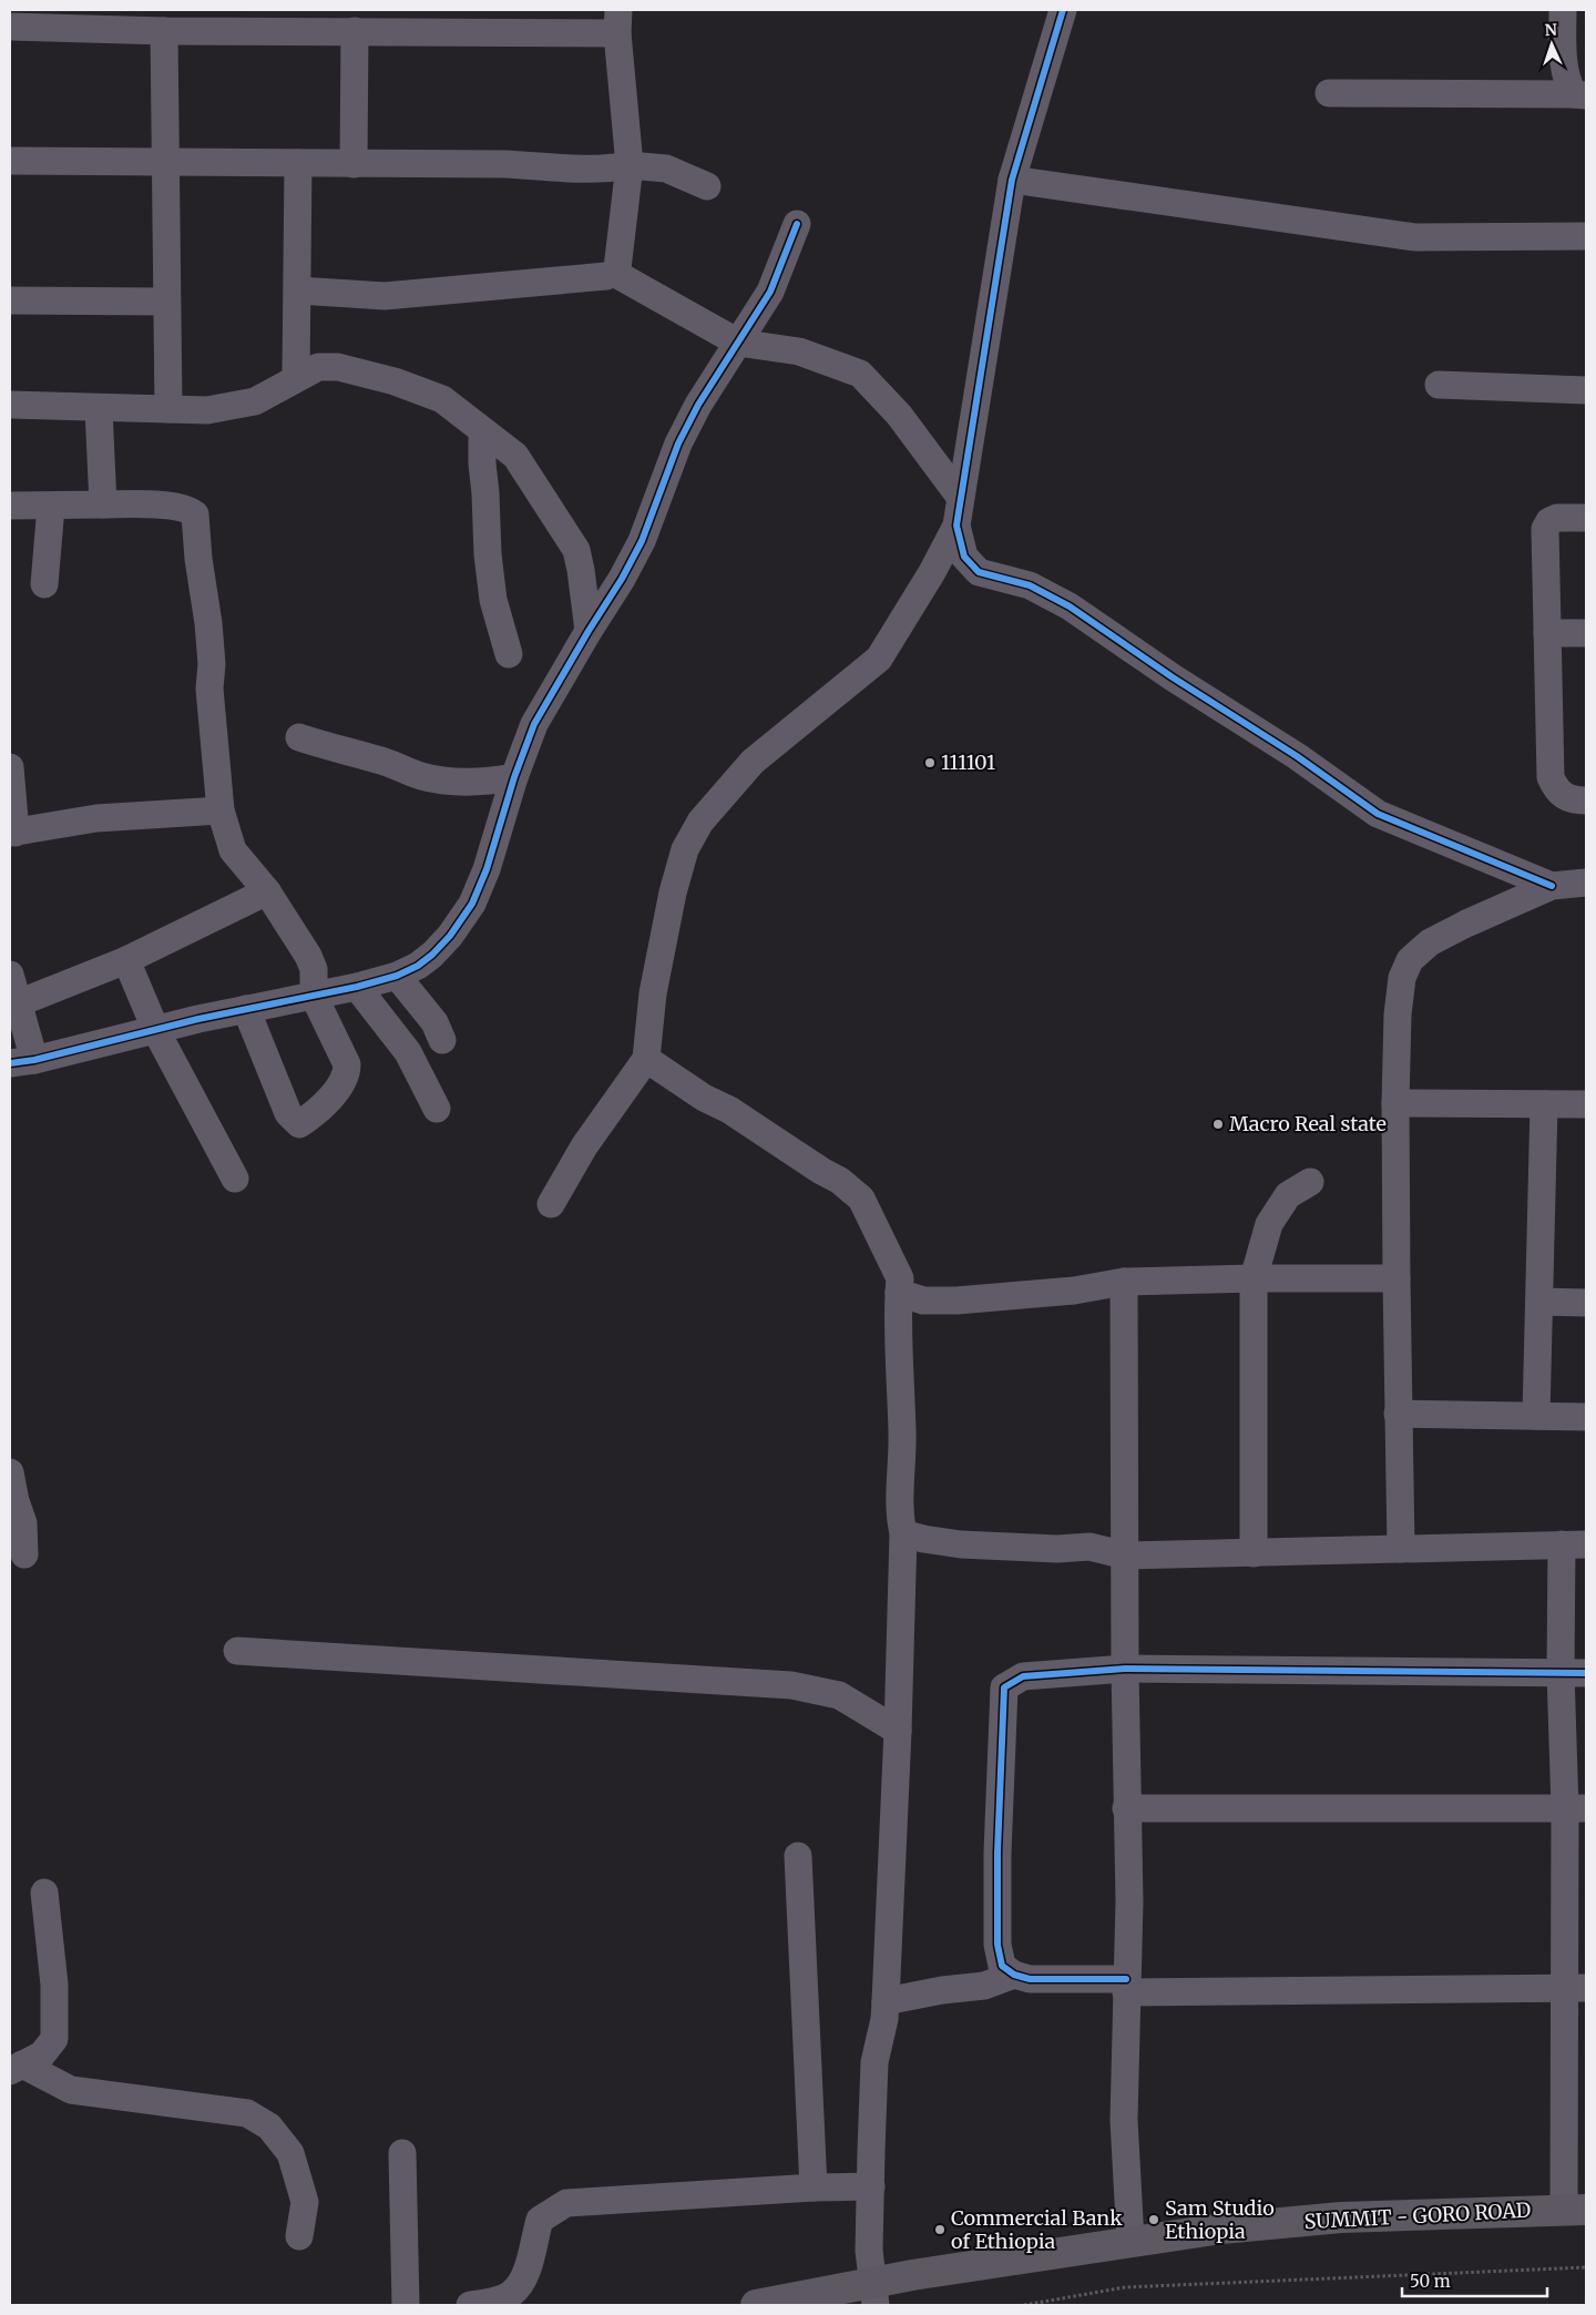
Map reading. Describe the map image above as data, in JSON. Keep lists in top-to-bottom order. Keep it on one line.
{"streets":{"highway":["SUMMIT - GORO ROAD"]},"places":["111101","Macro Real state","Sam Studio Ethiopia","Commercial Bank of Ethiopia"],"scale_bar":"50 m","north":"top"}
